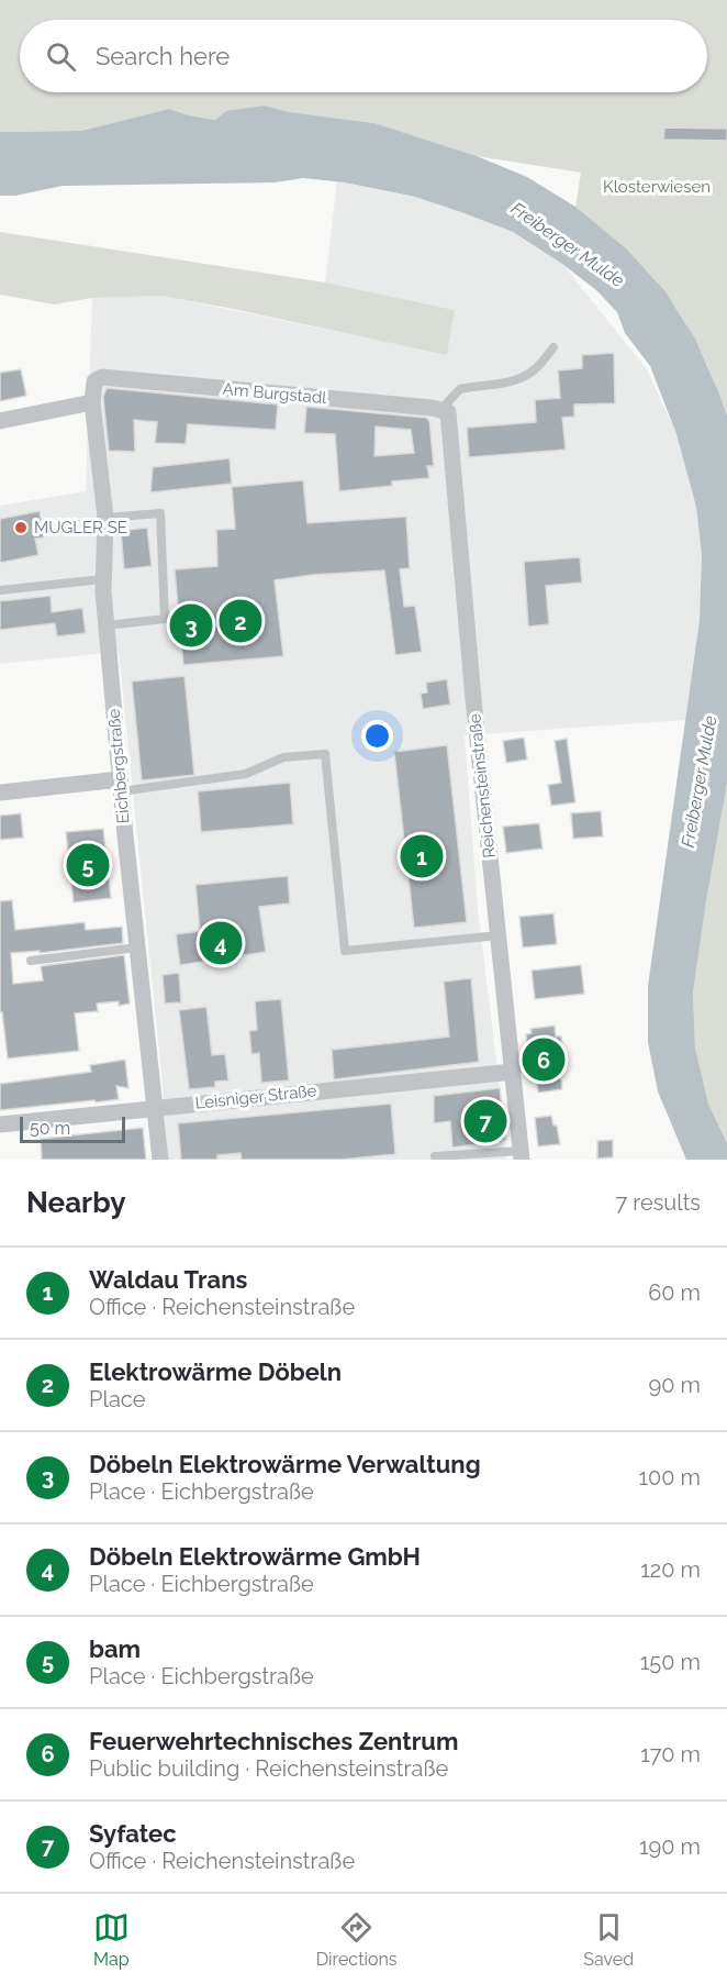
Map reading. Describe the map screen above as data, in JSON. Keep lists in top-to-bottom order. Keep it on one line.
{"streets":{"street":["Am Burgstadl","Eichbergstraße","Reichensteinstraße","Leisniger Straße"]},"crossings":[["Am Burgstadl","Eichbergstraße"],["Am Burgstadl","Reichensteinstraße"],["Eichbergstraße","Leisniger Straße"],["Reichensteinstraße","Leisniger Straße"]],"water":["Freiberger Mulde"],"parks":["Klosterwiesen"],"places":["MUGLER SE"],"scale_bar":"50 m","page":{"search":"Search here","pins":["2","3","1","5","4","6","7"],"scale":"50 m","heading":["Nearby","7 results"],"list":[{"mark":"1","name":"Waldau Trans","note":"Office · Reichensteinstraße","value":"60 m"},{"mark":"2","name":"Elektrowärme Döbeln","note":"Place","value":"90 m"},{"mark":"3","name":"Döbeln Elektrowärme Verwaltung","note":"Place · Eichbergstraße","value":"100 m"},{"mark":"4","name":"Döbeln Elektrowärme GmbH","note":"Place · Eichbergstraße","value":"120 m"},{"mark":"5","name":"bam","note":"Place · Eichbergstraße","value":"150 m"},{"mark":"6","name":"Feuerwehrtechnisches Zentrum","note":"Public building · Reichensteinstraße","value":"170 m"},{"mark":"7","name":"Syfatec","note":"Office · Reichensteinstraße","value":"190 m"}],"nav":["Map","Directions","Saved"]}}
